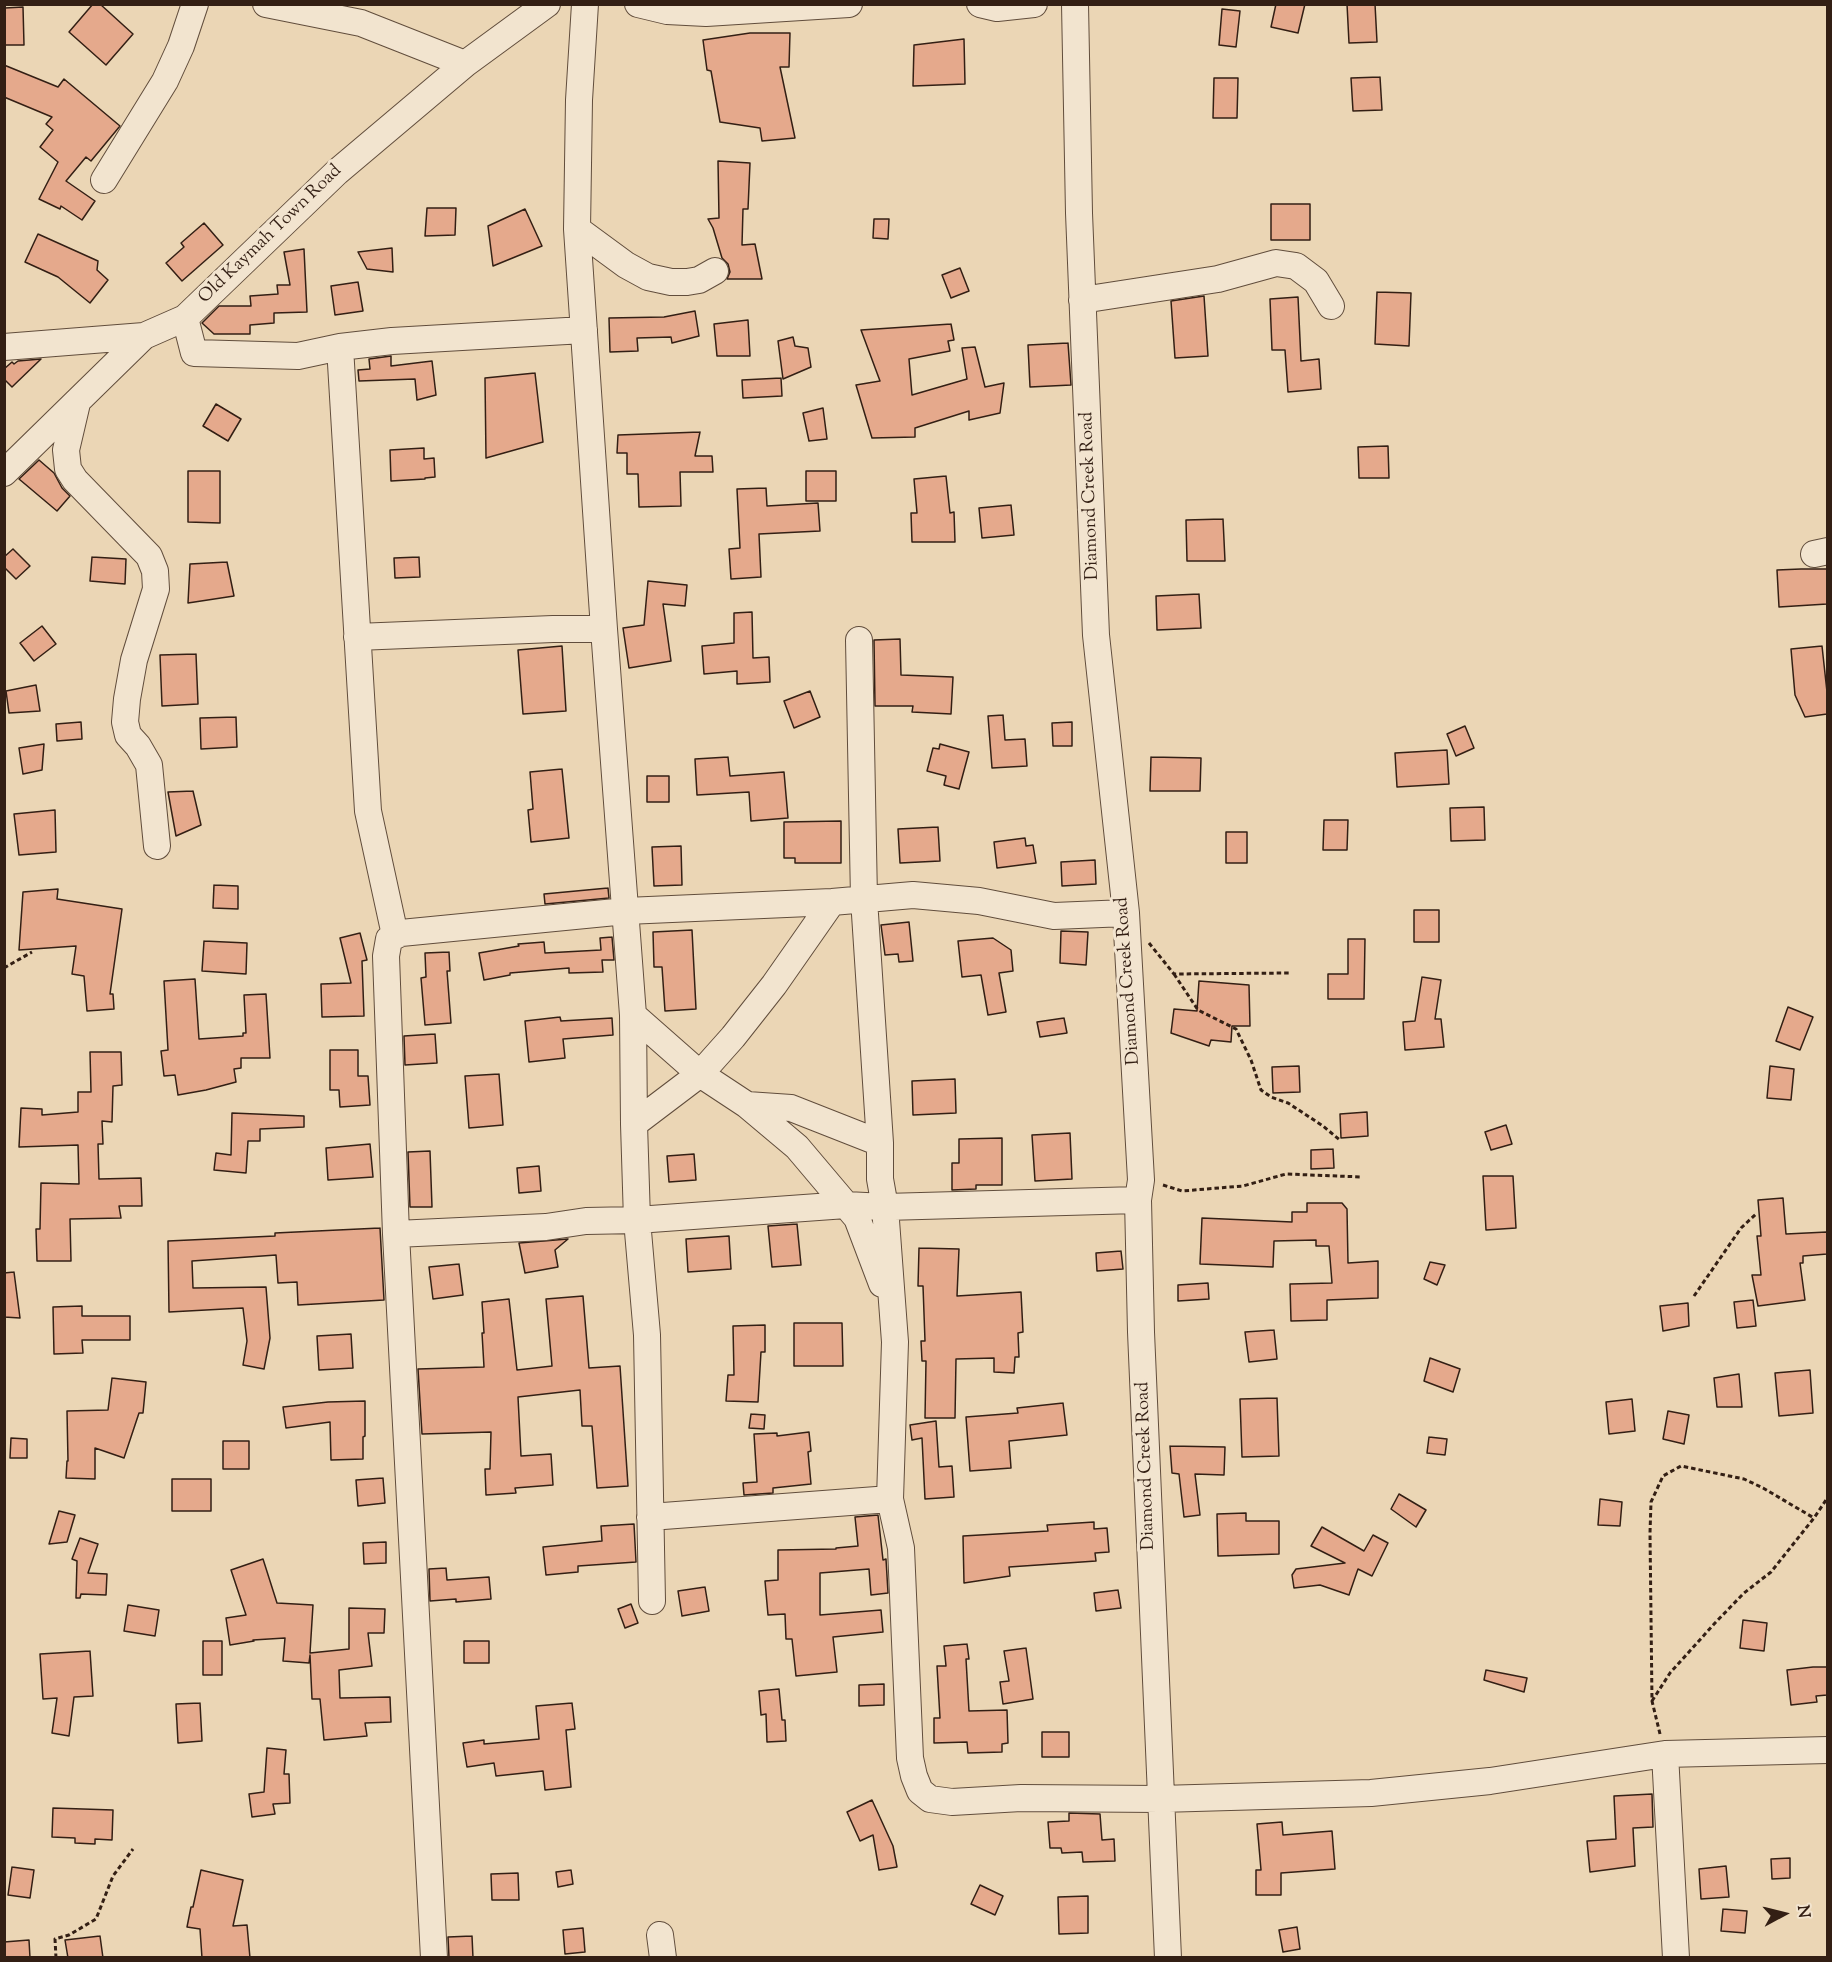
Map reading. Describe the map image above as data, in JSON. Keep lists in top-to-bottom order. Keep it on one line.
{"streets":{"street":["Old Kaymah Town Road","Diamond Creek Road"]},"north":"right"}
